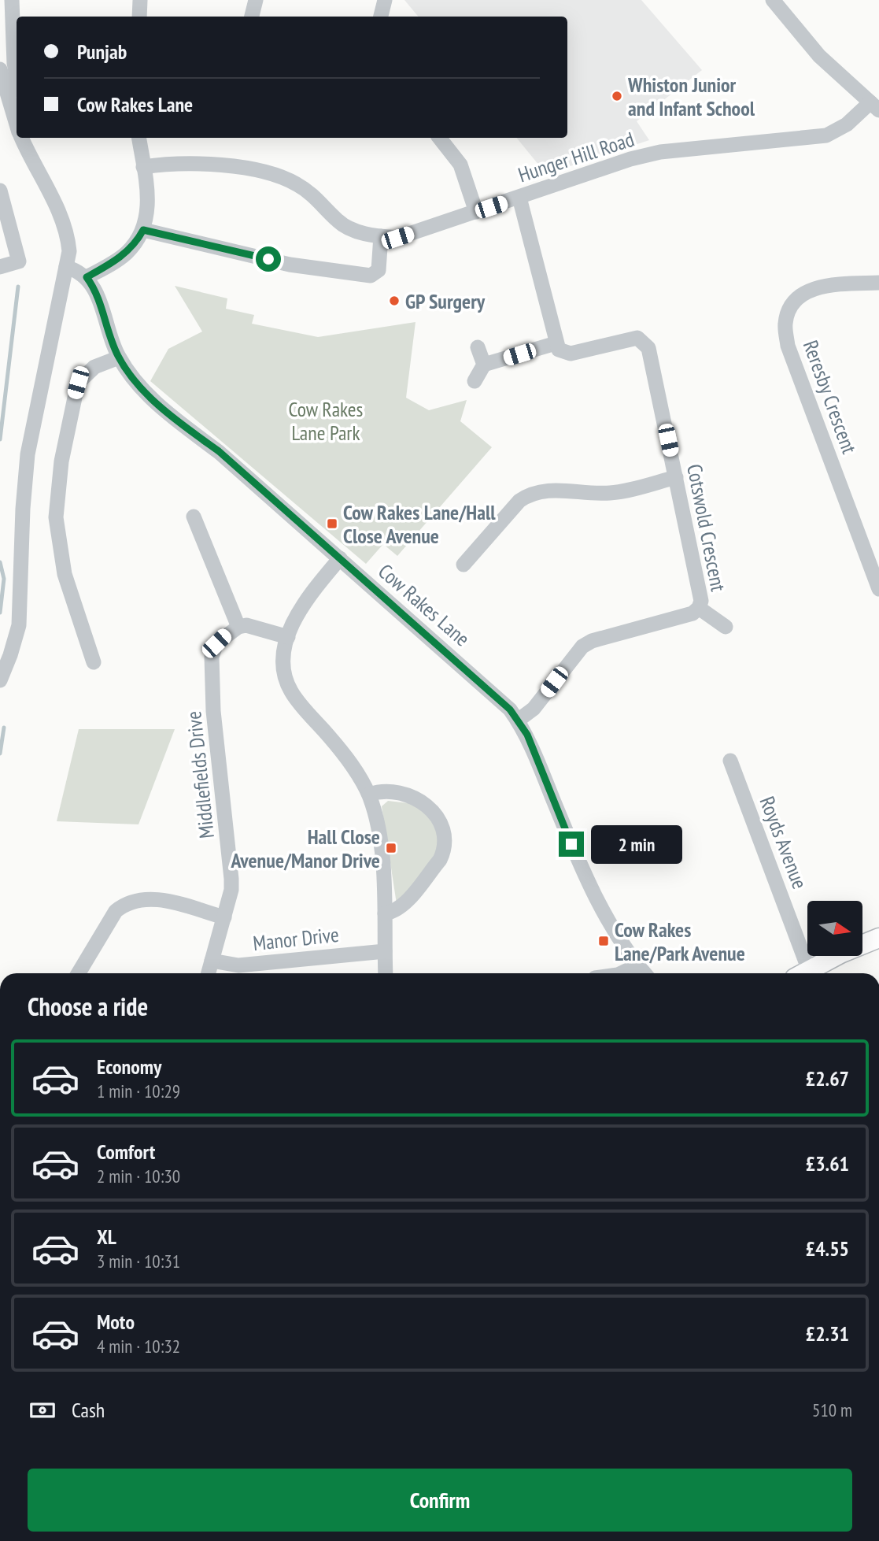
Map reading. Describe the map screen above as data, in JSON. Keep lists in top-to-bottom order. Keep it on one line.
{"streets":{"street":["Hunger Hill Road","Reresby Crescent","Cotswold Crescent","Cow Rakes Lane","Middlefields Drive","Royds Avenue","Manor Drive"]},"crossings":[["Cotswold Crescent","Cow Rakes Lane"],["Middlefields Drive","Manor Drive"]],"parks":["Cow Rakes Lane Park"],"places":{"other":["Whiston Junior and Infant School","GP Surgery"],"transit":["Cow Rakes Lane/Hall Close Avenue","Hall Close Avenue/Manor Drive","Cow Rakes Lane/Park Avenue"]},"north":"right","page":{"banner":["Punjab","Cow Rakes Lane"],"bubble":"2 min","heading":"Choose a ride","list":[{"name":"Economy","note":"1 min · 10:29","value":"£2.67"},{"name":"Comfort","note":"2 min · 10:30","value":"£3.61"},{"name":"XL","note":"3 min · 10:31","value":"£4.55"},{"name":"Moto","note":"4 min · 10:32","value":"£2.31"}],"pay":["Cash","510 m"],"buttons":"Confirm"}}
